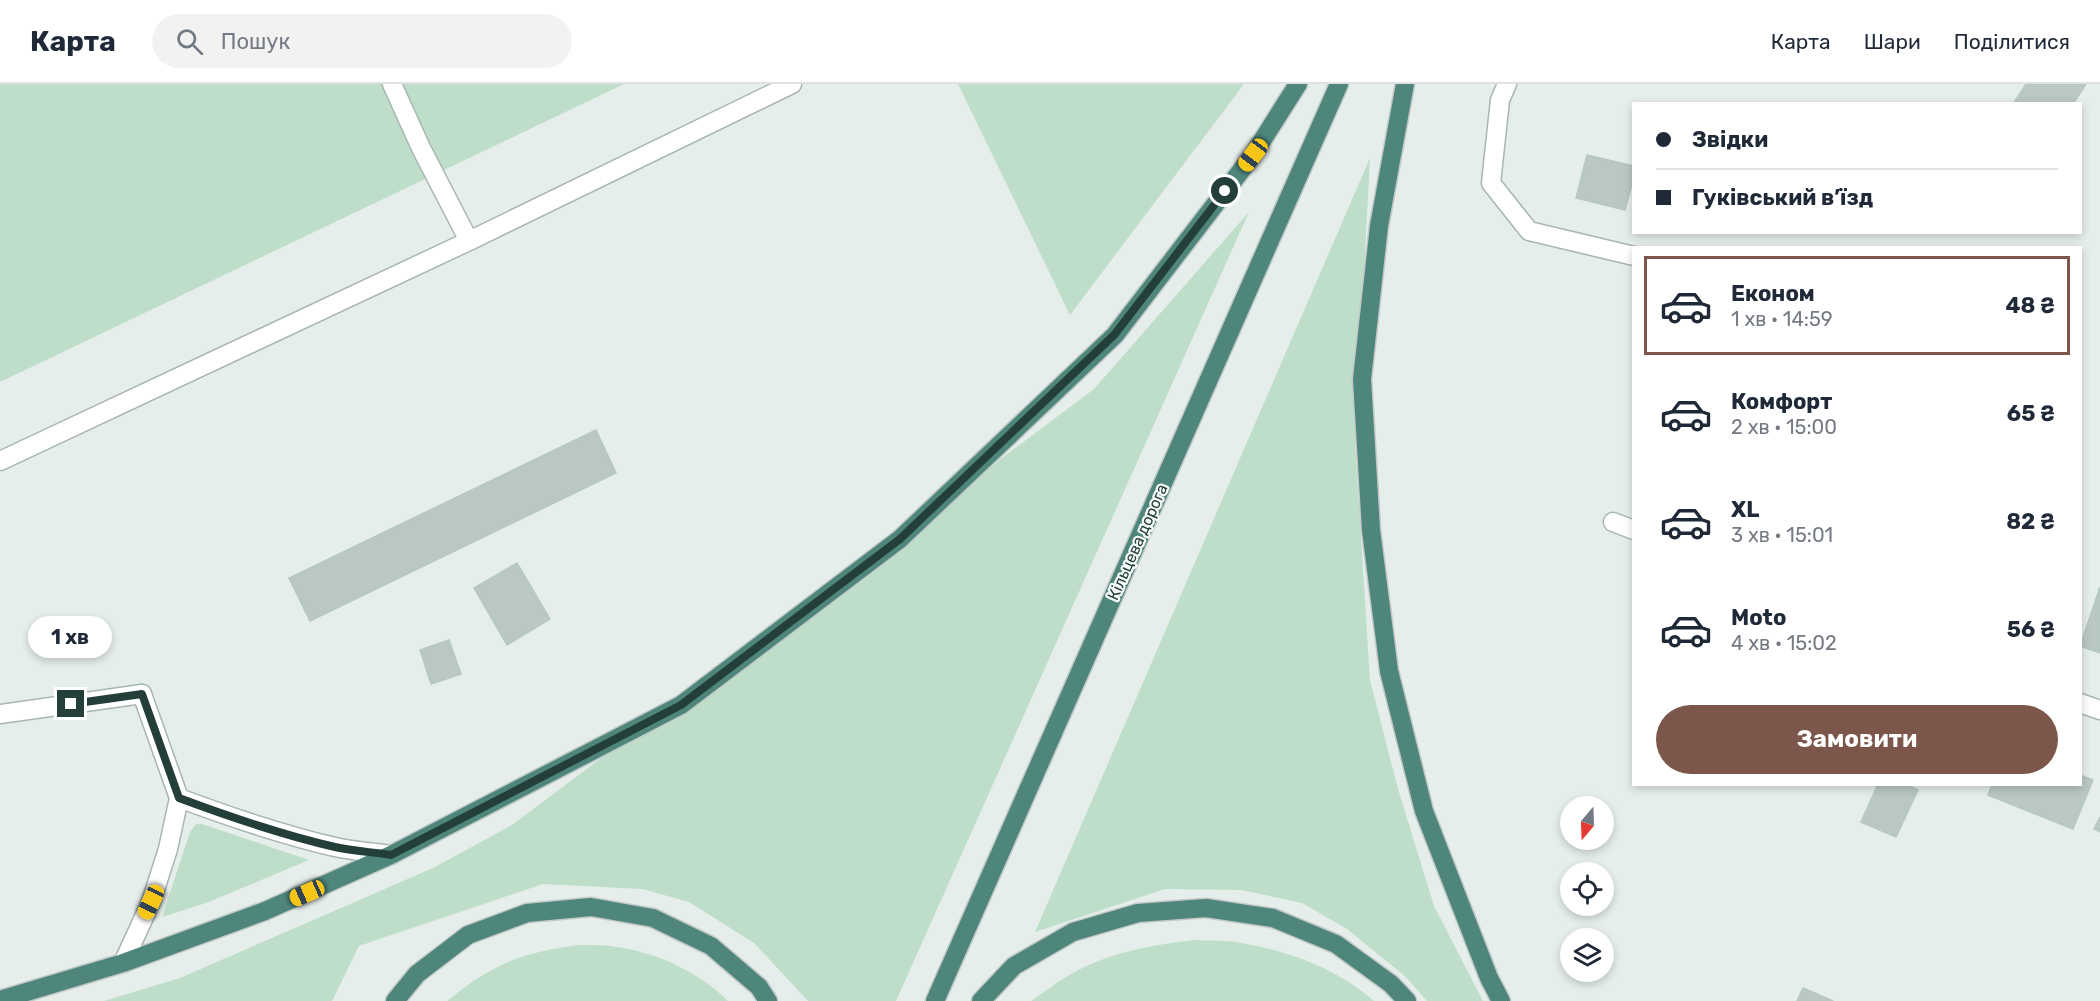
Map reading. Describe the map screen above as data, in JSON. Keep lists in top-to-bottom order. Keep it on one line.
{"streets":{"highway":["Кільцева дорога"]},"north":"bottom","page":{"header":"Карта","search":"Пошук","nav":["Карта","Шари","Поділитися"],"banner":["Звідки","Гуківський в’їзд"],"list":[{"name":"Економ","note":"1 хв · 14:59","value":"48 ₴"},{"name":"Комфорт","note":"2 хв · 15:00","value":"65 ₴"},{"name":"XL","note":"3 хв · 15:01","value":"82 ₴"},{"name":"Moto","note":"4 хв · 15:02","value":"56 ₴"}],"bubble":"1 хв","buttons":"Замовити"}}
